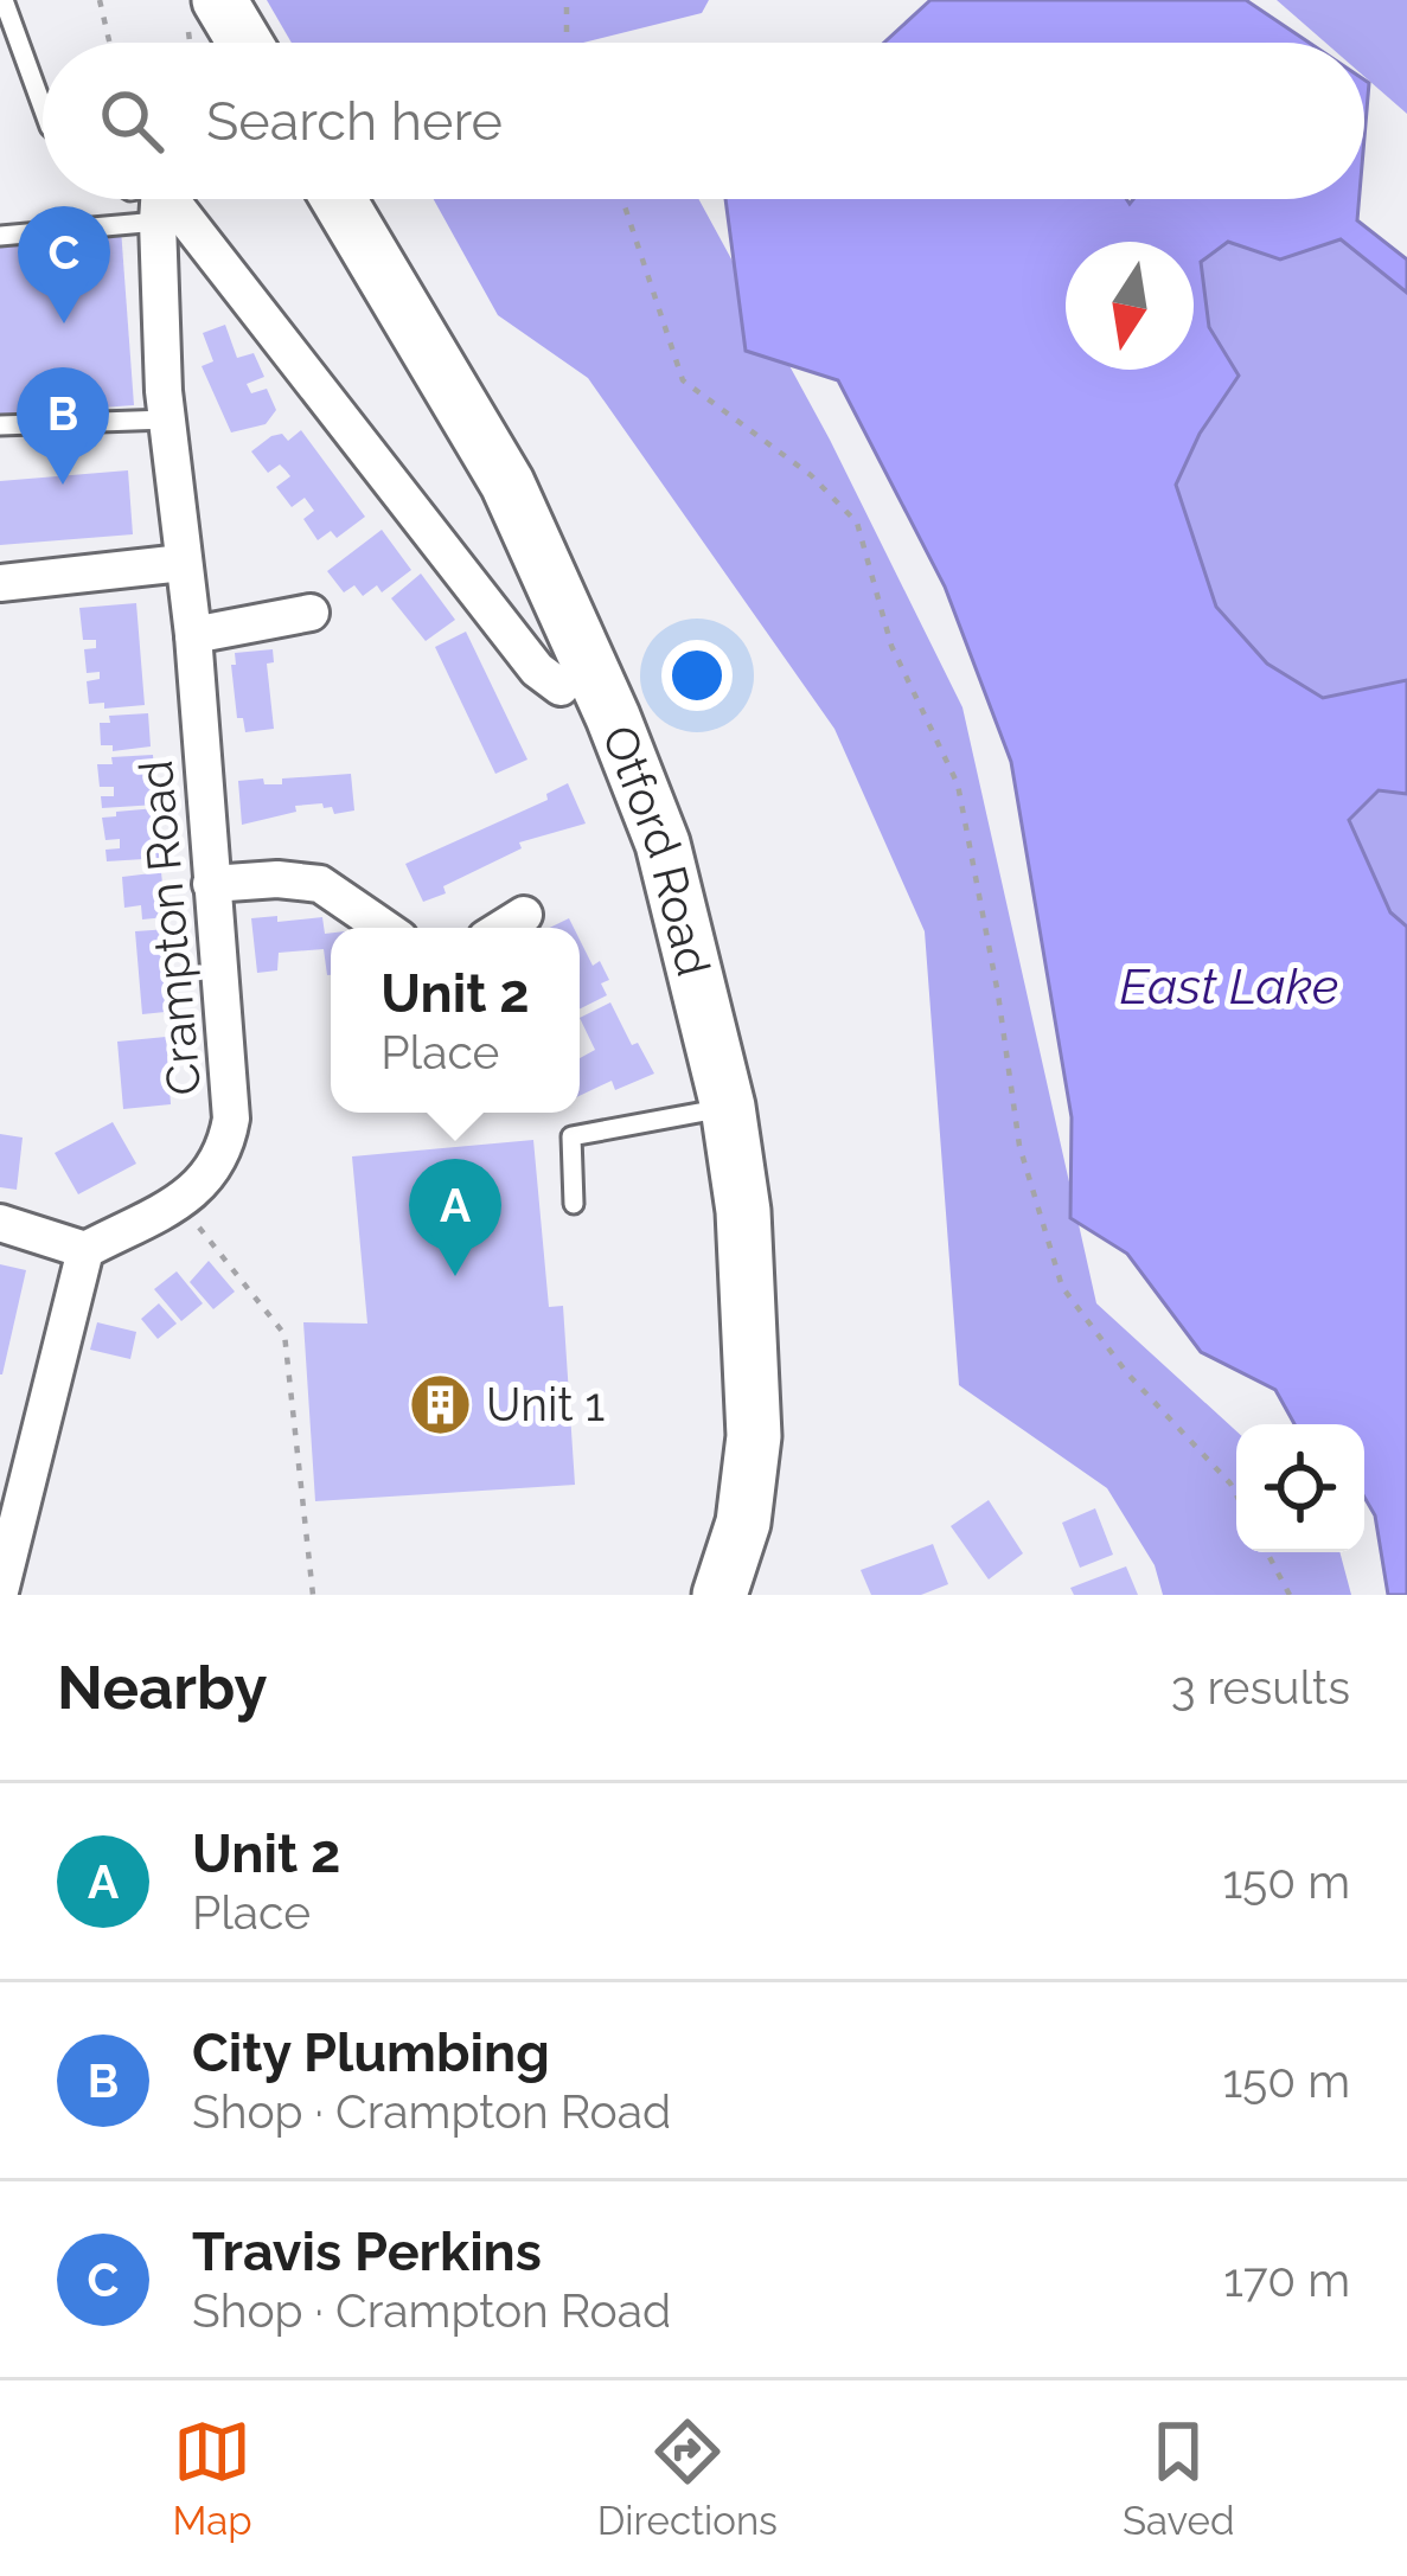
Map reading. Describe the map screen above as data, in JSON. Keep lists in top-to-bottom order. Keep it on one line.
{"streets":{"main road":["Otford Road"],"street":["Crampton Road"]},"water":["East Lake"],"places":{"building":["Unit 1"]},"north":"bottom","page":{"search":"Search here","pins":["C","B","A"],"popup":["Unit 2","Place"],"heading":["Nearby","3 results"],"list":[{"mark":"A","name":"Unit 2","note":"Place","value":"150 m"},{"mark":"B","name":"City Plumbing","note":"Shop · Crampton Road","value":"150 m"},{"mark":"C","name":"Travis Perkins","note":"Shop · Crampton Road","value":"170 m"}],"nav":["Map","Directions","Saved"]}}
